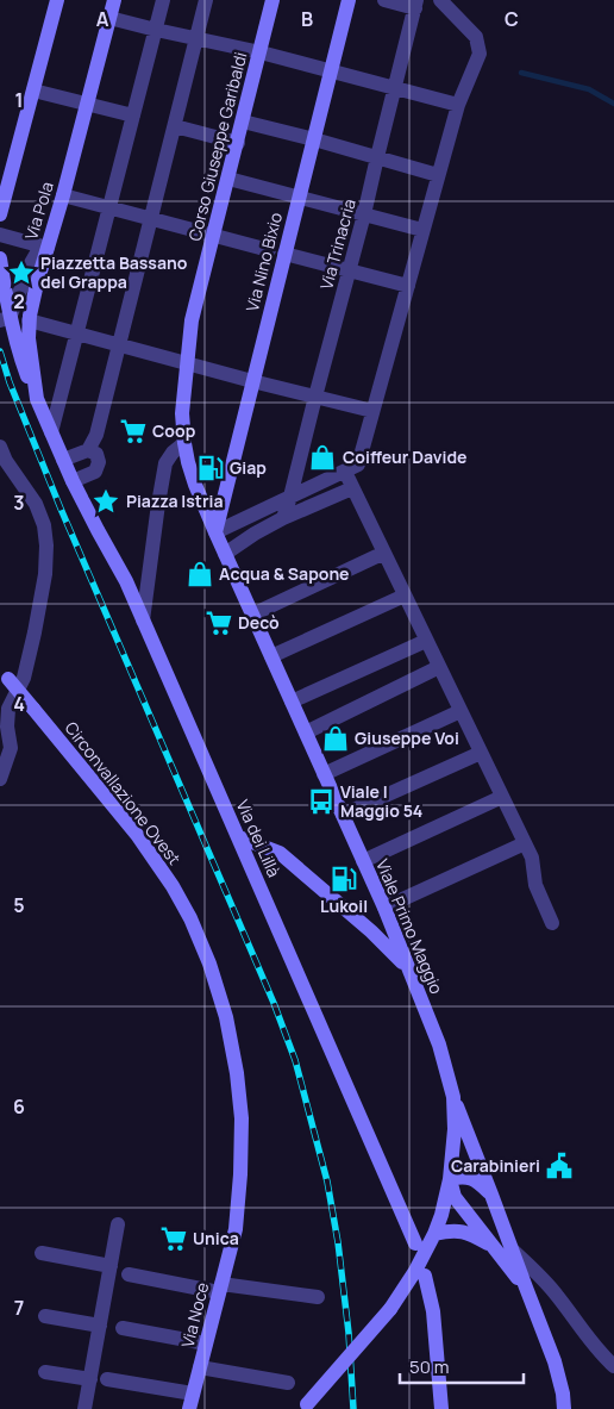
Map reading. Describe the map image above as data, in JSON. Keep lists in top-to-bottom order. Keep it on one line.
{"streets":{"main road":["Corso Giuseppe Garibaldi","Via Pola","Via Nino Bixio","Circonvallazione Ovest","Via dei Lillà","Viale Primo Maggio","Via Noce"],"street":["Via Trinacria"]},"crossings":[["Corso Giuseppe Garibaldi","Viale Primo Maggio"],["Via Pola","Via dei Lillà"],["Via Nino Bixio","Viale Primo Maggio"],["Circonvallazione Ovest","Via Noce"]],"places":{"place":["Piazzetta Bassano del Grappa","Piazza Istria"],"supermarket":["Coop","Decò","Unica"],"shop":["Coiffeur Davide","Acqua & Sapone","Giuseppe Voi"],"fuel station":["Giap","Lukoil"],"bus stop":["Viale I Maggio 54"],"public building":["Carabinieri"]},"scale_bar":"50 m","grid":{"columns":["A","B","C"],"rows":["1","2","3","4","5","6","7"]}}
